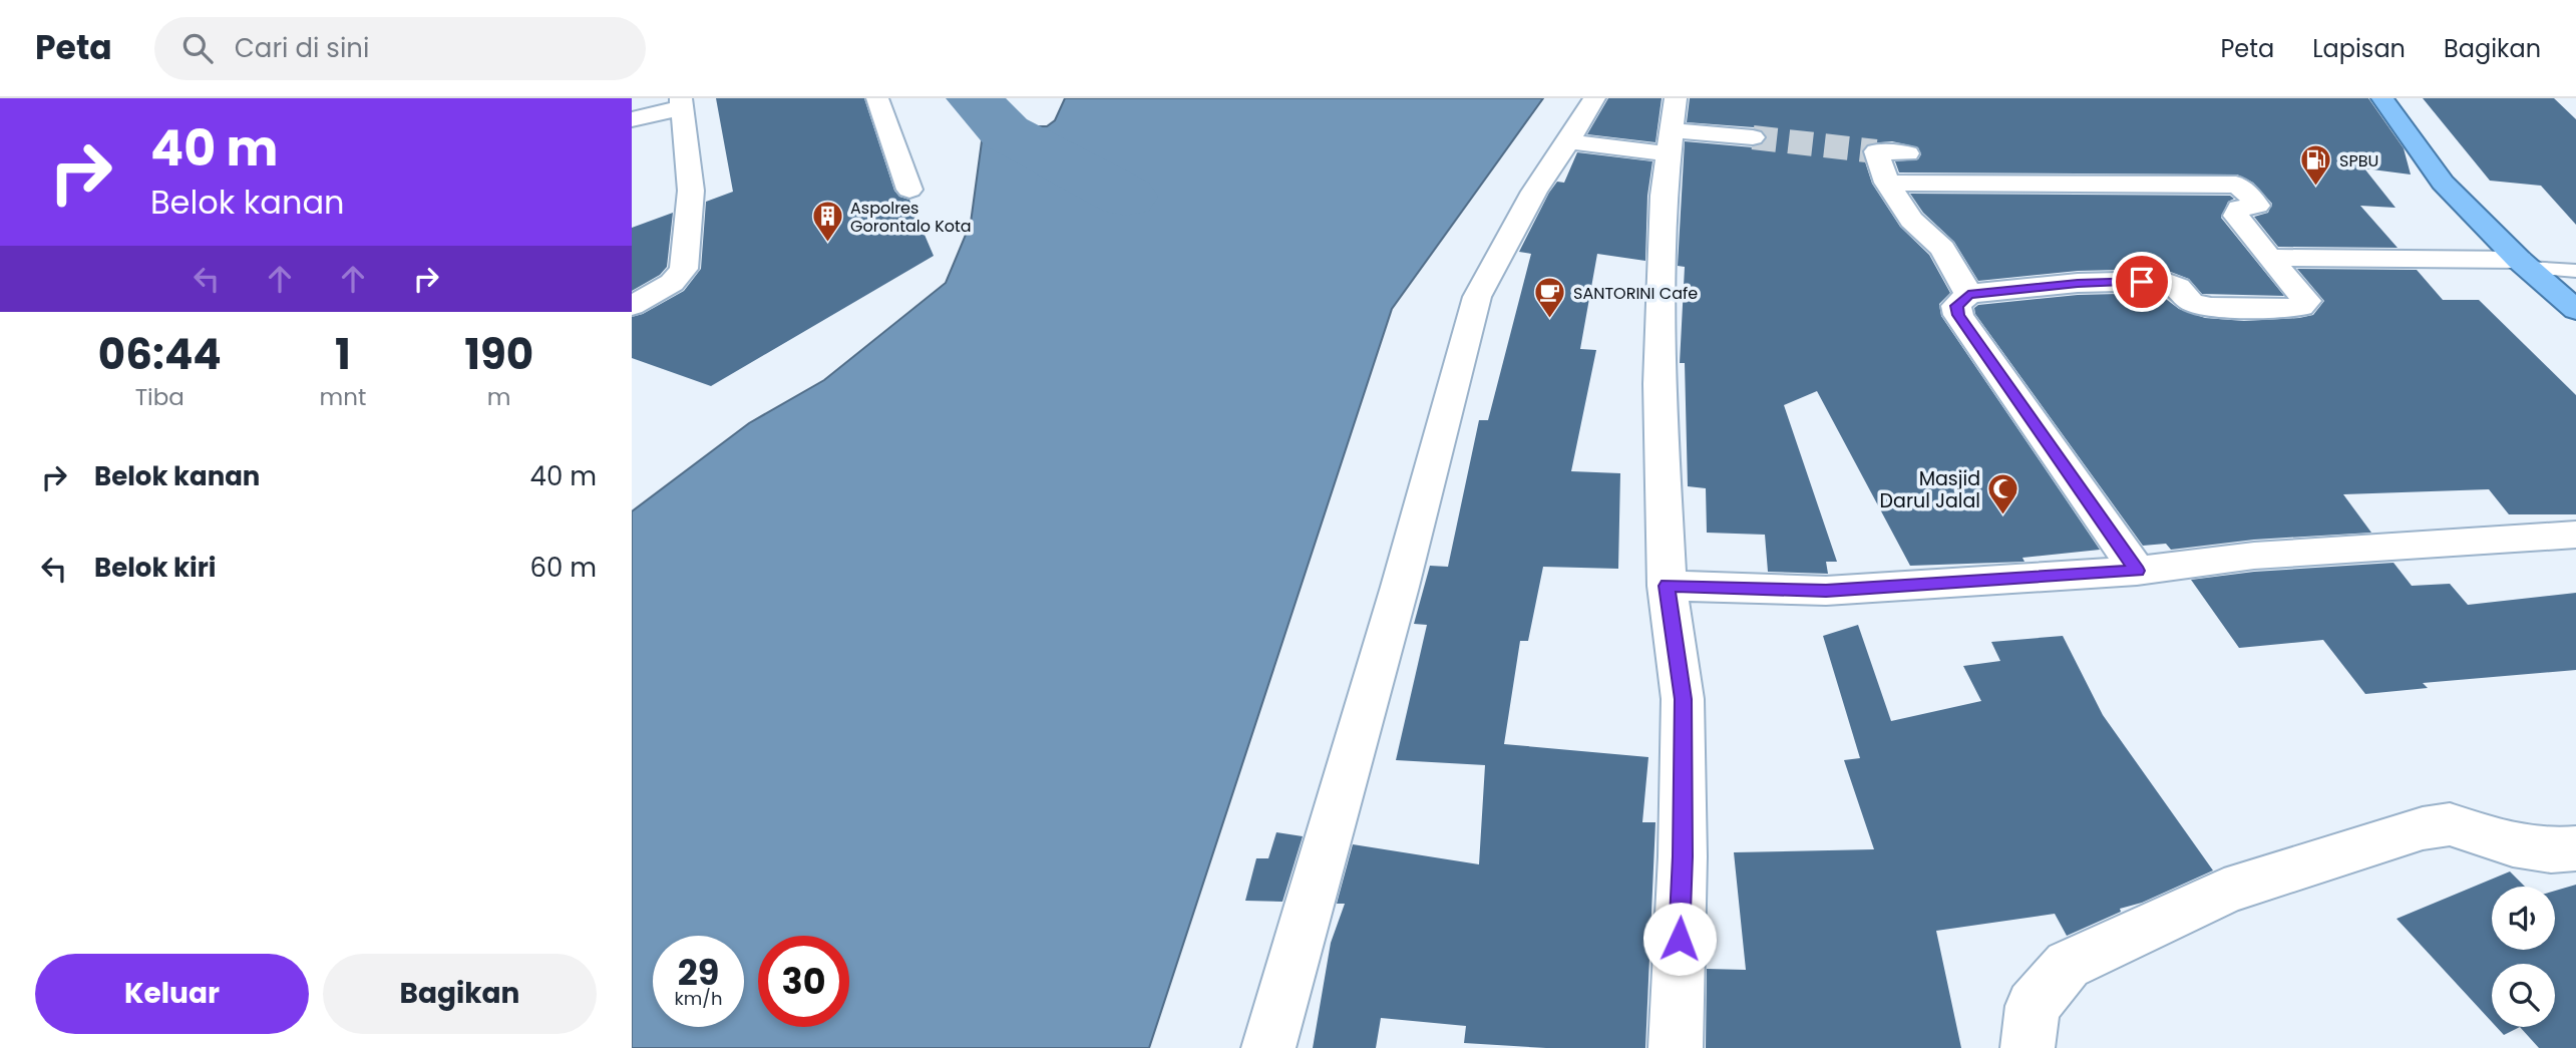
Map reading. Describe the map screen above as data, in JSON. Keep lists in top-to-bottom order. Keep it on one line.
{"places":{"fuel station":["SPBU"],"building":["Aspolres Gorontalo Kota"],"cafe":["SANTORINI Cafe"],"mosque":["Masjid Darul Jalal"]},"page":{"header":"Peta","search":"Cari di sini","nav":["Peta","Lapisan","Bagikan"],"turn":["40 m","Belok kanan"],"eta":["06:44","Tiba","1","mnt","190","m"],"list":[{"name":"Belok kanan","value":"40 m"},{"name":"Belok kiri","value":"60 m"}],"speed":"29 km/h","limit":"30","buttons":["Keluar","Bagikan"]}}
